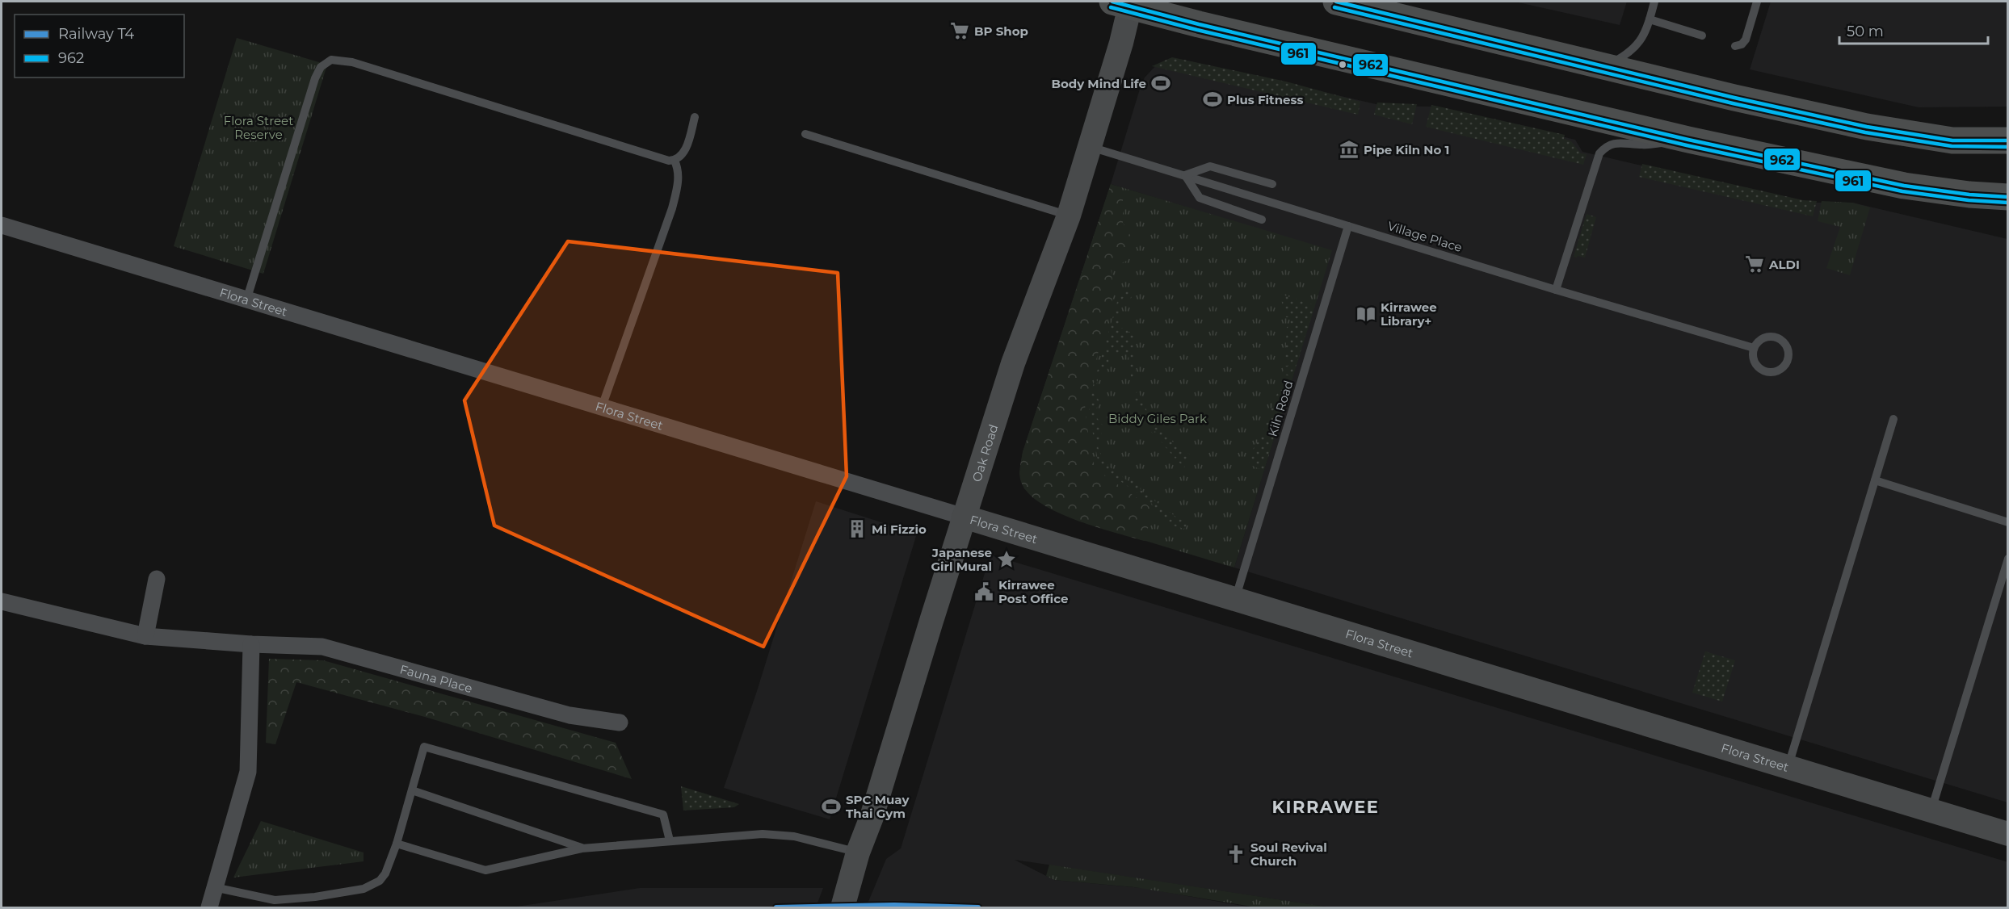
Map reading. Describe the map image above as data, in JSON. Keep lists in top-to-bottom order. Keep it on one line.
{"streets":{"street":["Flora Street","Oak Road","Fauna Place"],"lane":["Village Place","Kiln Road"]},"crossings":[["Village Place","Kiln Road"],["Village Place","Oak Road"],["Flora Street","Kiln Road"],["Flora Street","Oak Road"]],"districts":["KIRRAWEE"],"parks":["Flora Street Reserve","Biddy Giles Park"],"places":{"supermarket":["BP Shop","ALDI"],"sports":["Body Mind Life","Plus Fitness","SPC Muay Thai Gym"],"museum":["Pipe Kiln No 1"],"library":["Kirrawee Library+"],"building":["Mi Fizzio"],"place":["Japanese Girl Mural"],"public building":["Kirrawee Post Office"],"church":["Soul Revival Church"]},"lines":["transit line 962","transit line 961","rail line T4"],"legend":["Railway T4","962"],"scale_bar":"50 m"}
